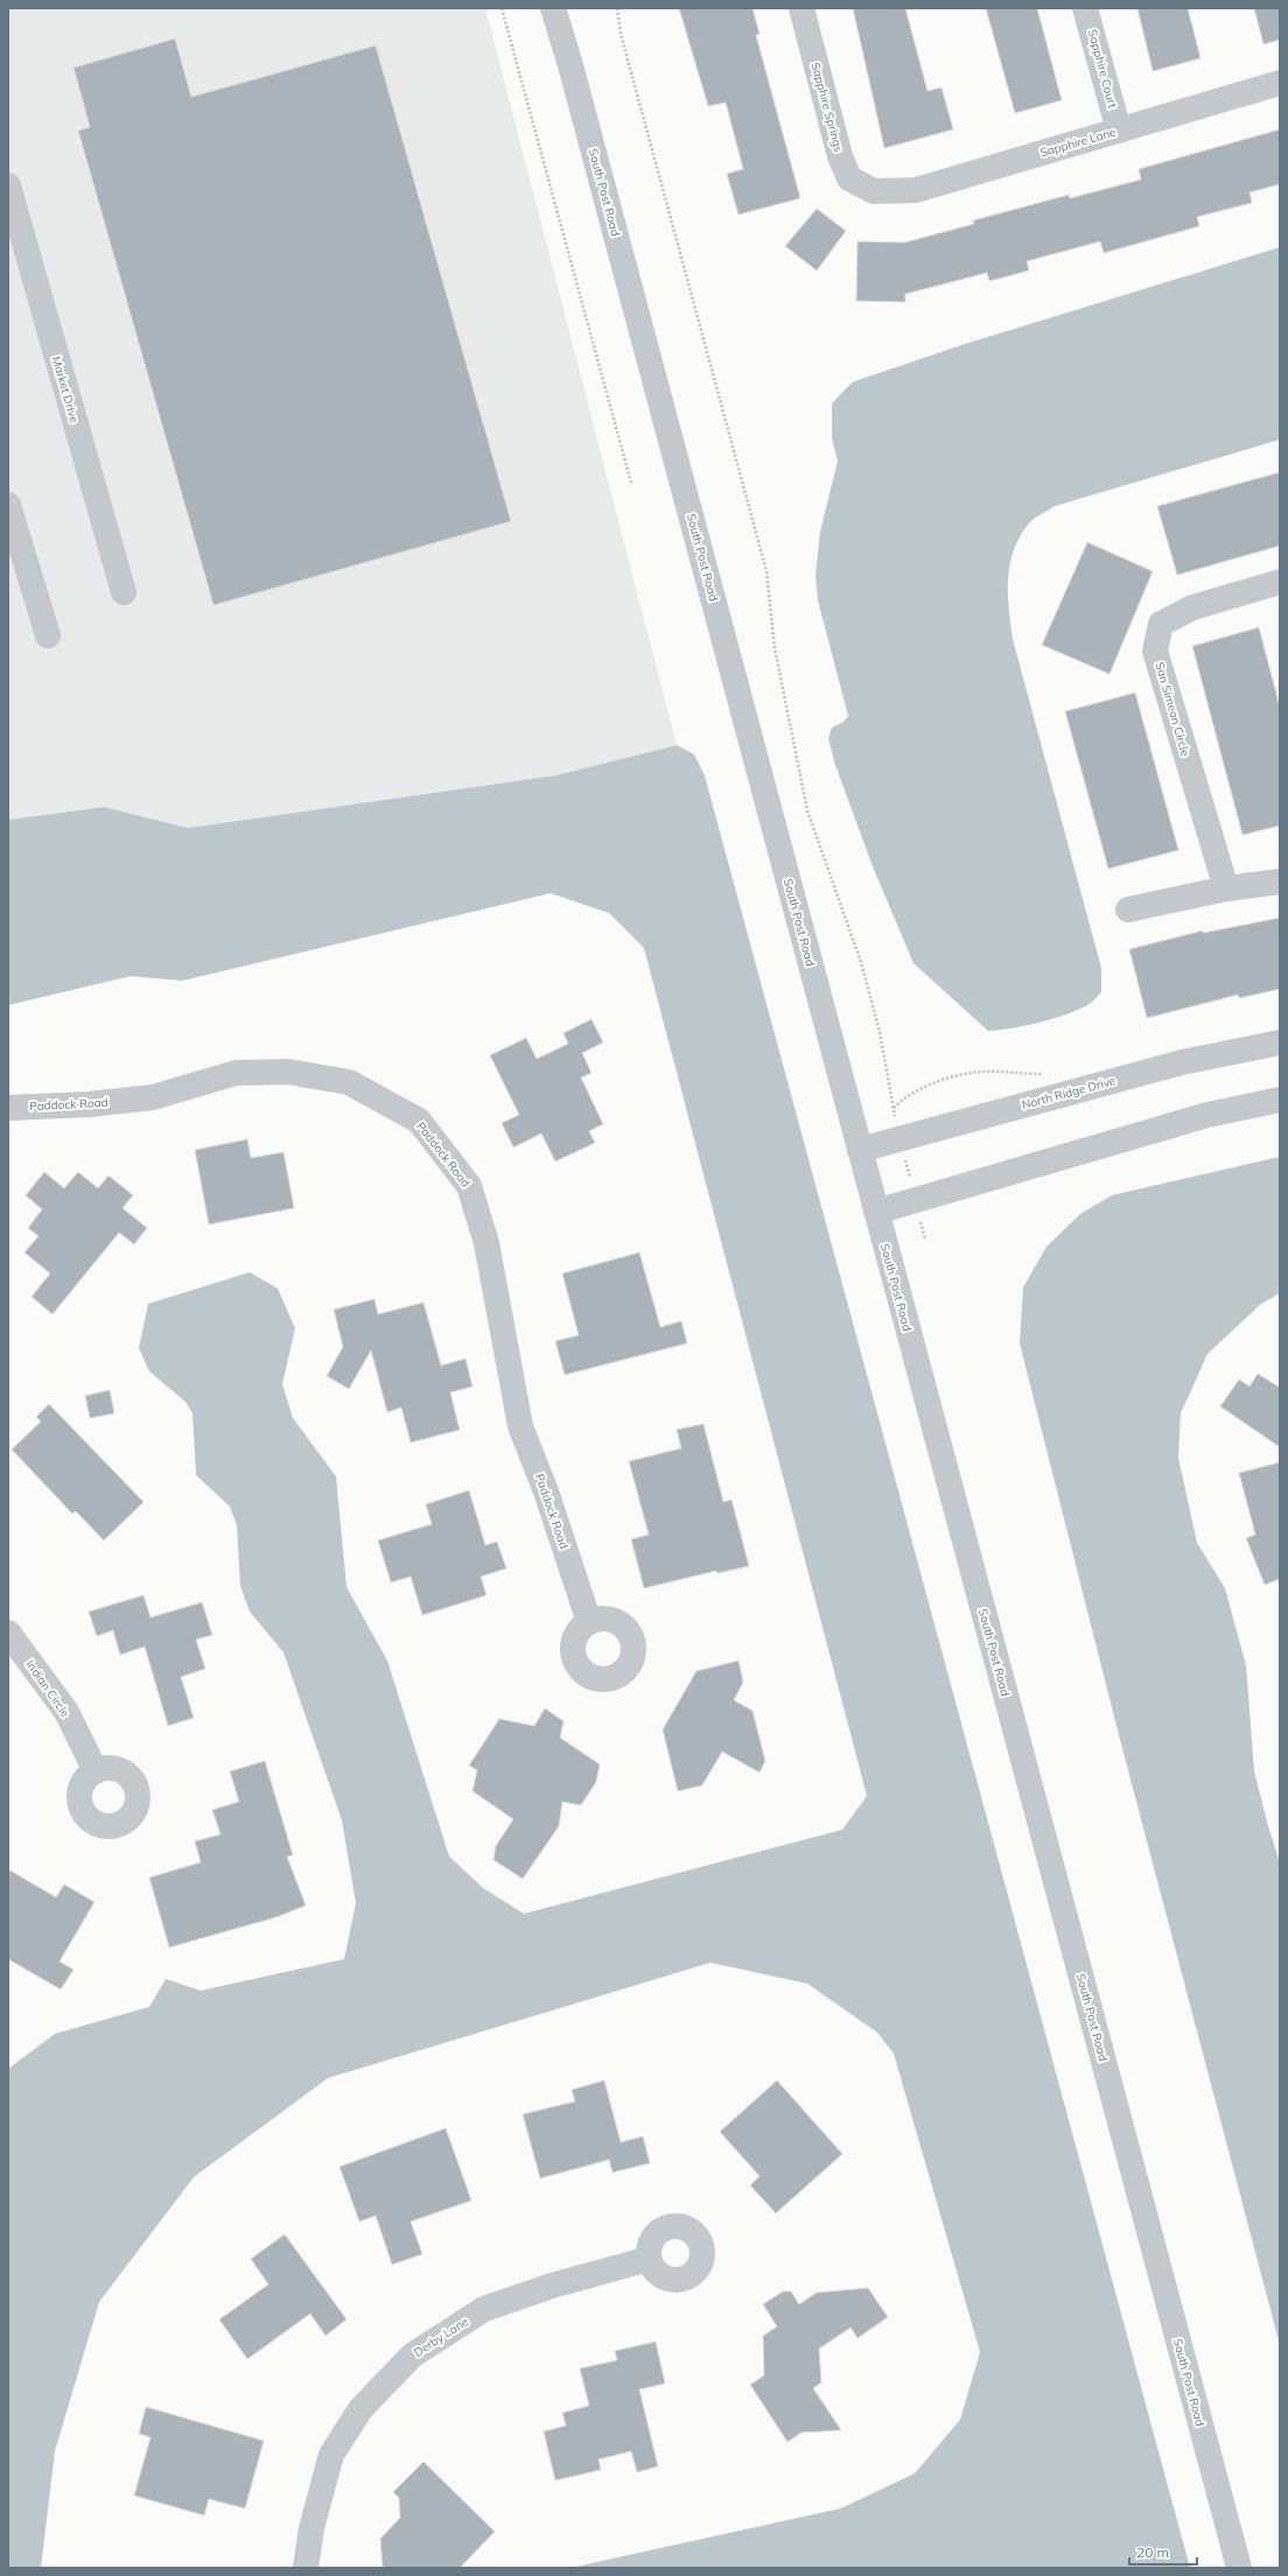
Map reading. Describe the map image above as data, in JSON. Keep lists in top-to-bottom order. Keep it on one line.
{"streets":{"street":["Sapphire Court","Sapphire Springs","Sapphire Lane","South Post Road","Market Drive","San Simeon Circle","North Ridge Drive","Paddock Road","Indian Circle","Derby Lane"]},"crossings":[["Sapphire Court","Sapphire Lane"],["Sapphire Springs","Sapphire Lane"],["South Post Road","North Ridge Drive"]],"scale_bar":"20 m"}
